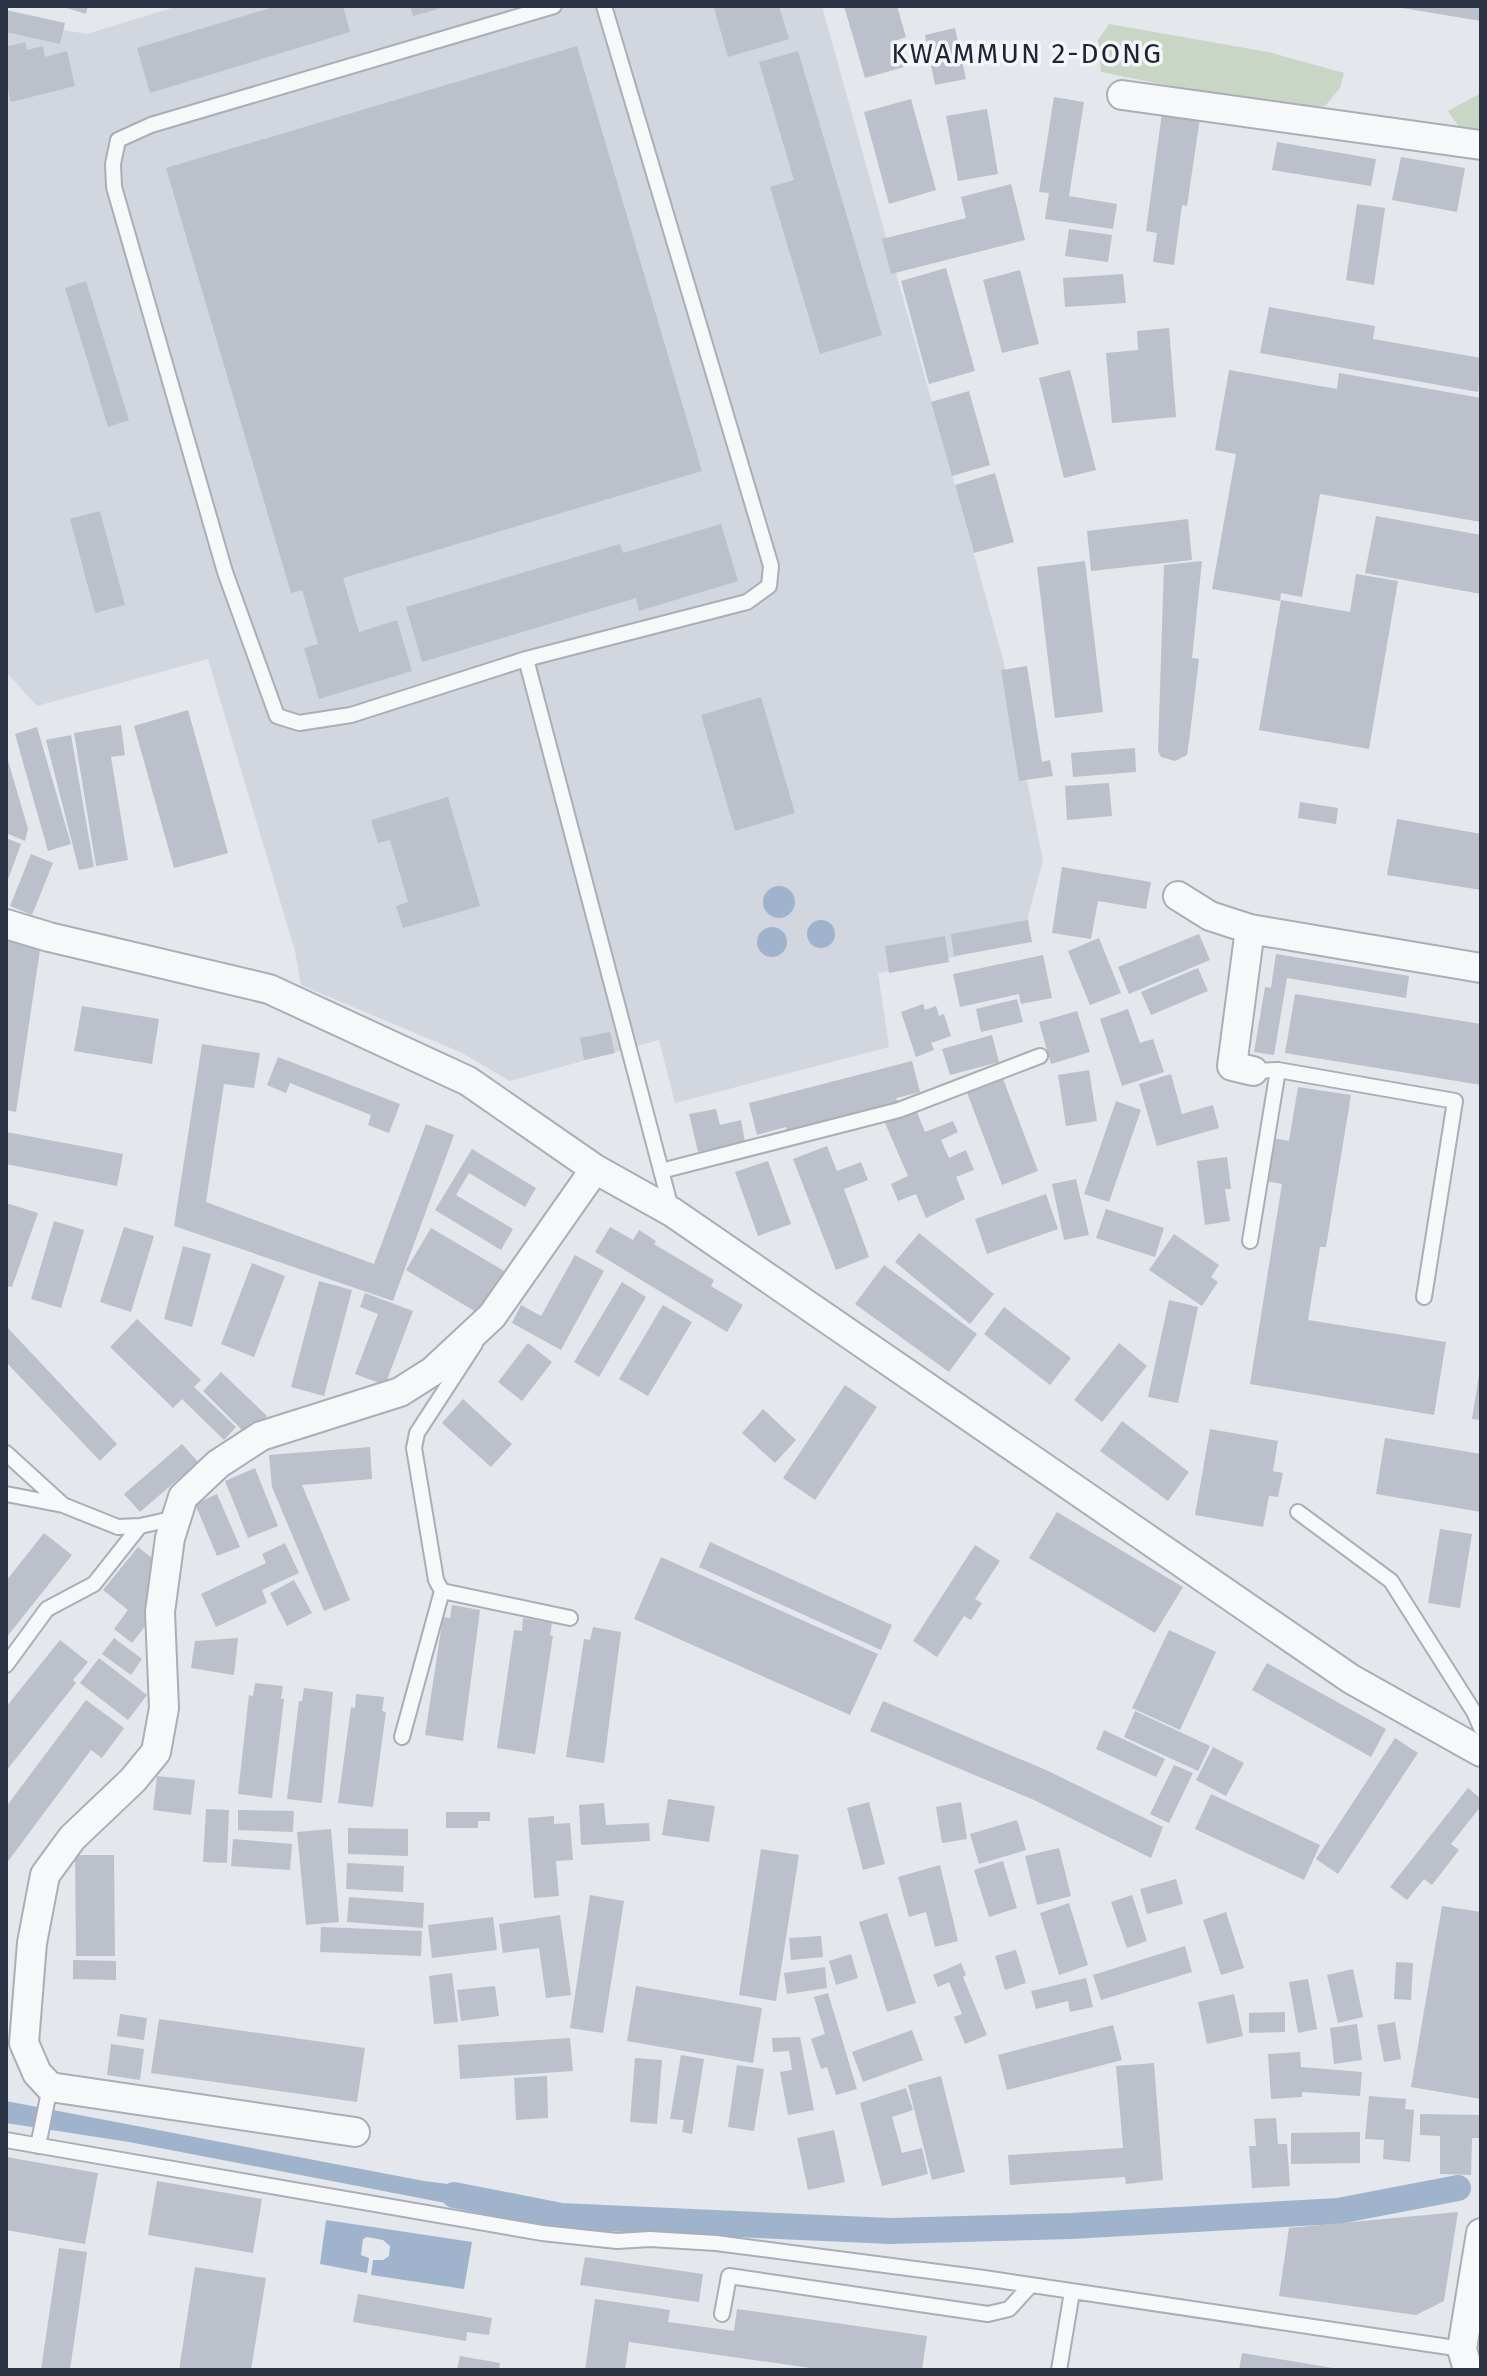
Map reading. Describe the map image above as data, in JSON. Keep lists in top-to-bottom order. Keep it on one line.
{"districts":["KWAMMUN 2-DONG"]}
